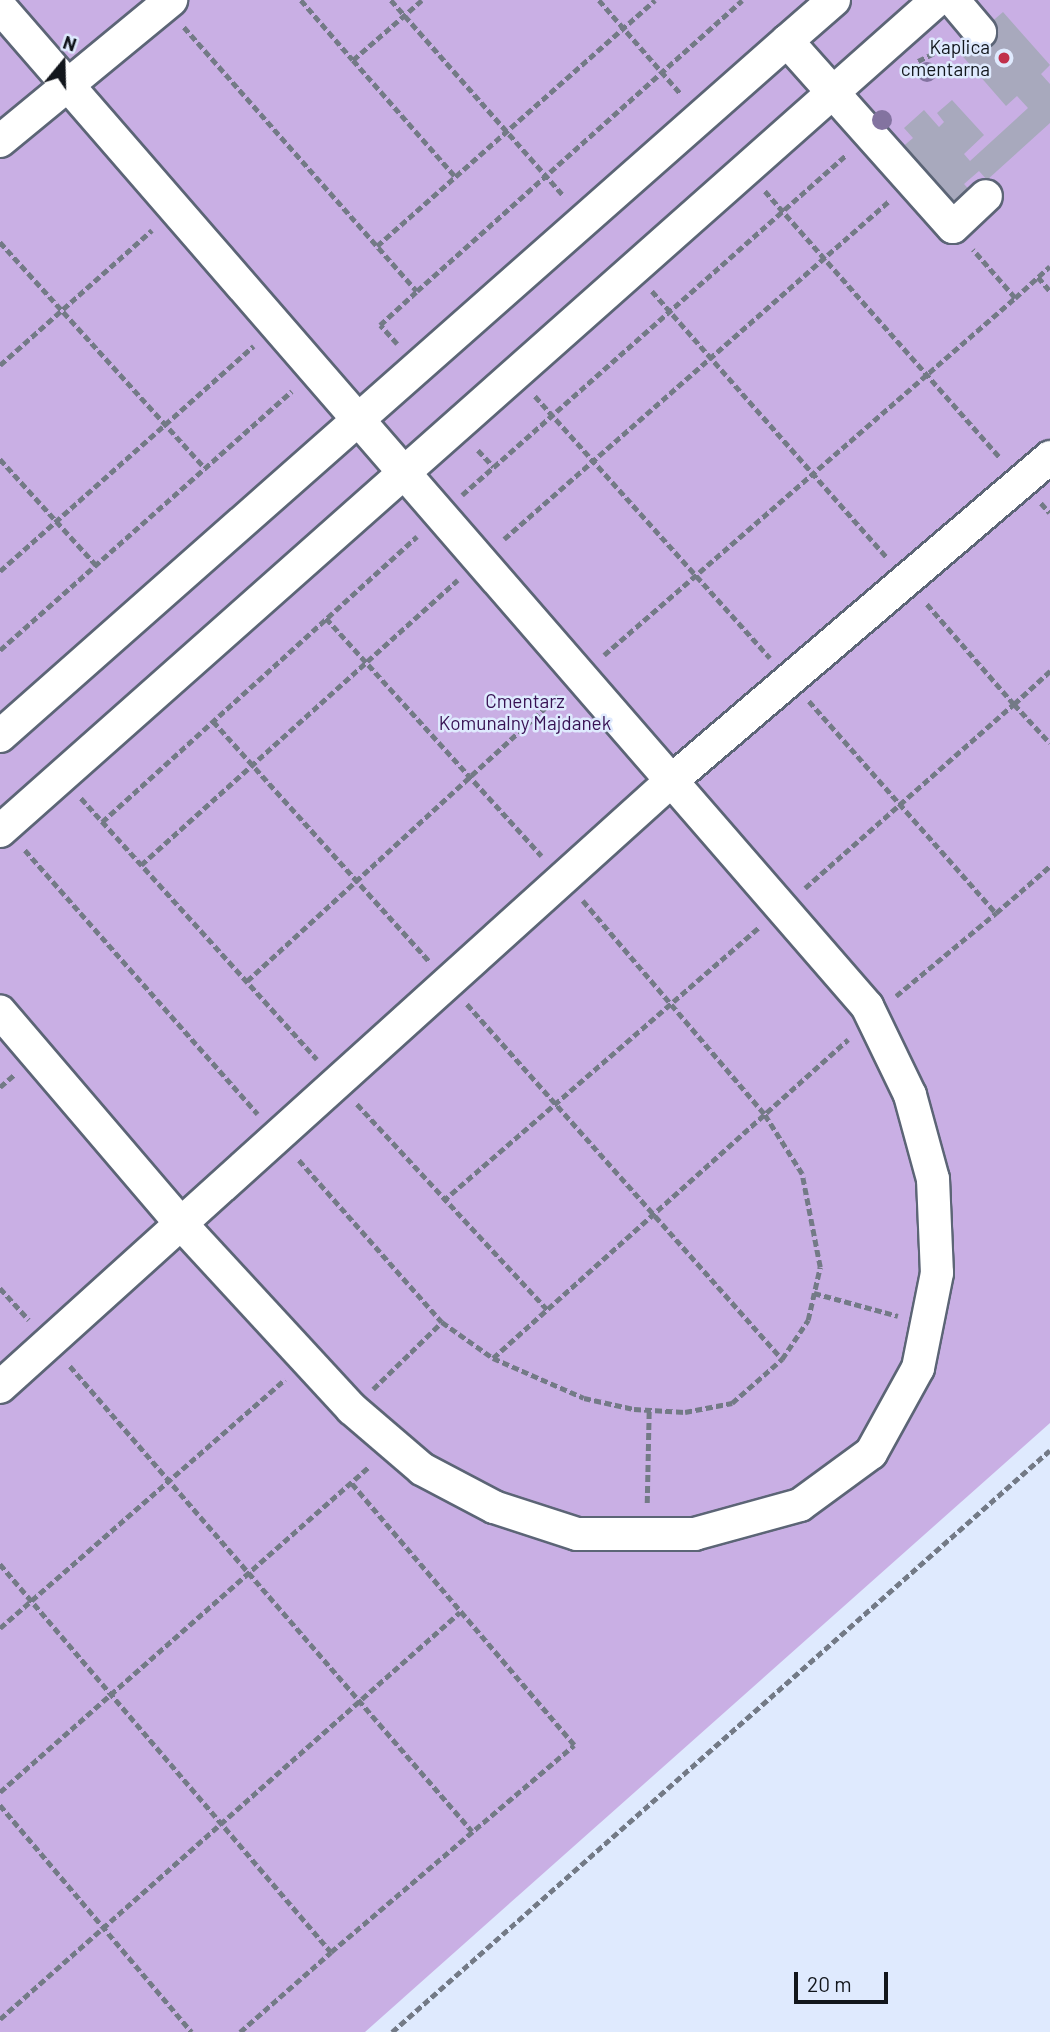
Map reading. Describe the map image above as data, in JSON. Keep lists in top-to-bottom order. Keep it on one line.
{"parks":["Cmentarz Komunalny Majdanek"],"places":["Kaplica cmentarna"],"scale_bar":"20 m","north":"top"}
